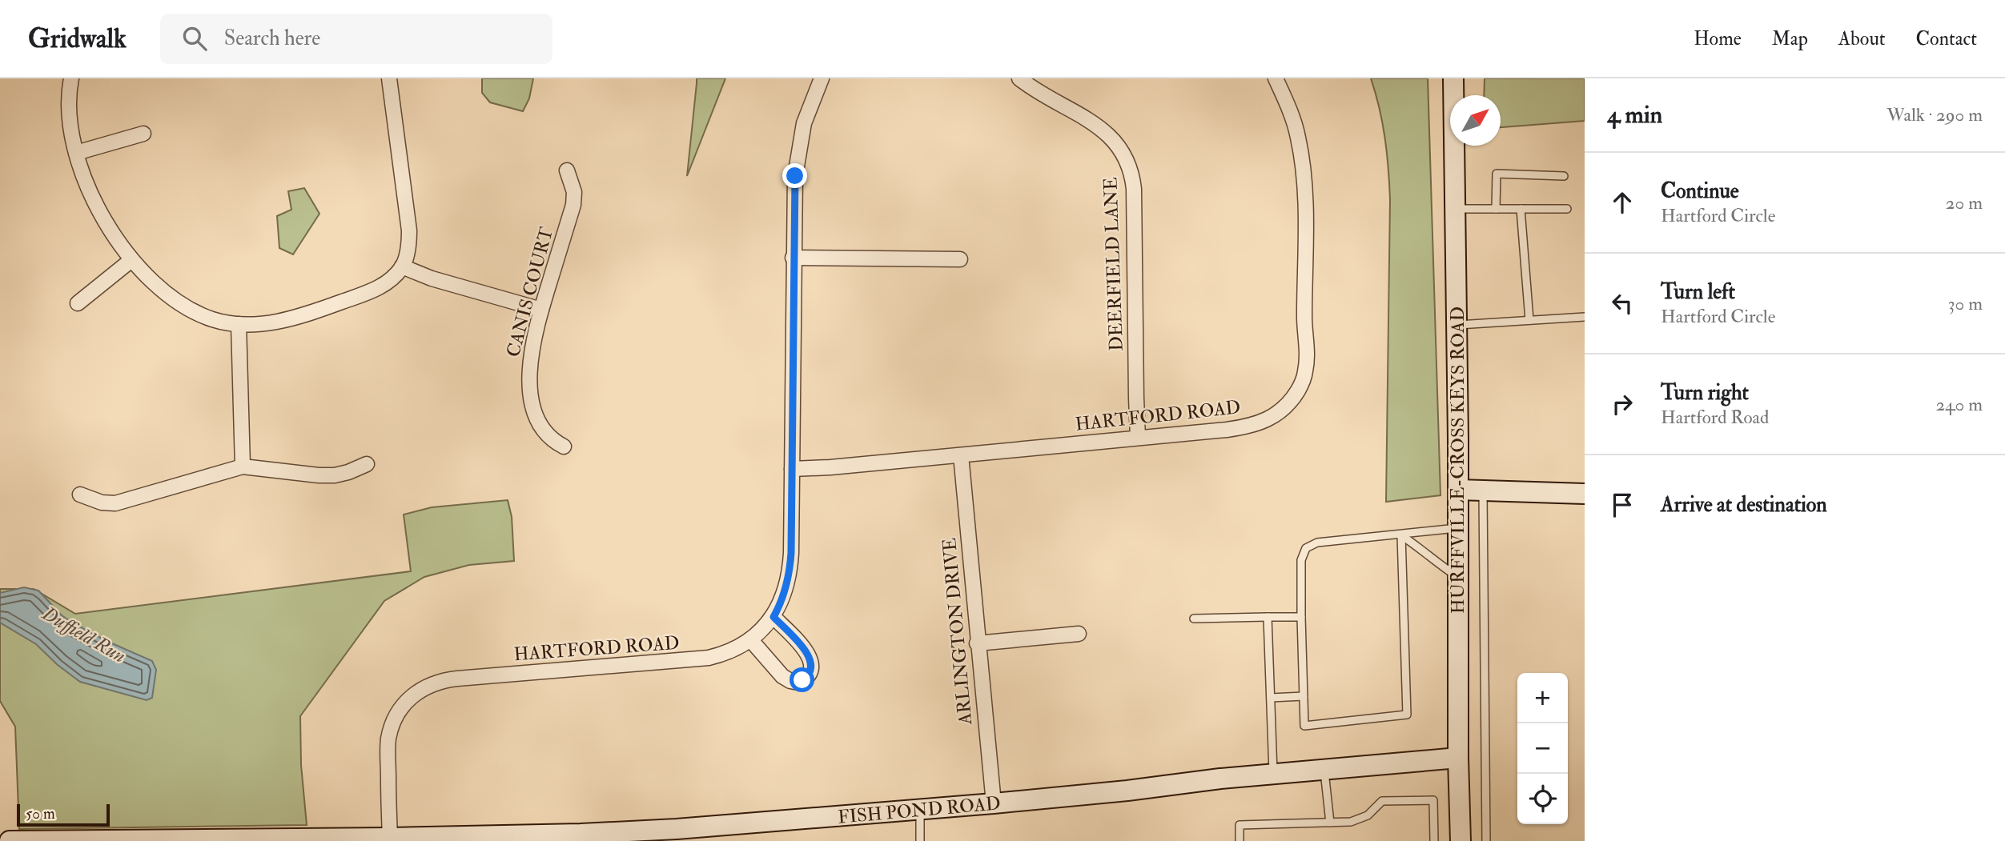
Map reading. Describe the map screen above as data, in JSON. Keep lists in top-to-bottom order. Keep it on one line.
{"streets":{"street":["DEERFIELD LANE","CANIS COURT","HARTFORD ROAD","HURFFVILLE-CROSS KEYS ROAD","ARLINGTON DRIVE","FISH POND ROAD"]},"crossings":[["DEERFIELD LANE","HARTFORD ROAD"],["HARTFORD ROAD","ARLINGTON DRIVE"],["HARTFORD ROAD","FISH POND ROAD"],["HURFFVILLE-CROSS KEYS ROAD","FISH POND ROAD"],["ARLINGTON DRIVE","FISH POND ROAD"]],"water":["Duffield Run"],"scale_bar":"50 m","north":"top right","page":{"header":"Gridwalk","search":"Search here","nav":["Home","Map","About","Contact"],"heading":["4 min","Walk · 290 m"],"list":[["Continue","Hartford Circle","20 m"],["Turn left","Hartford Circle","30 m"],["Turn right","Hartford Road","240 m"],"Arrive at destination"],"map_buttons":["+","−"],"scale":"50 m"}}
